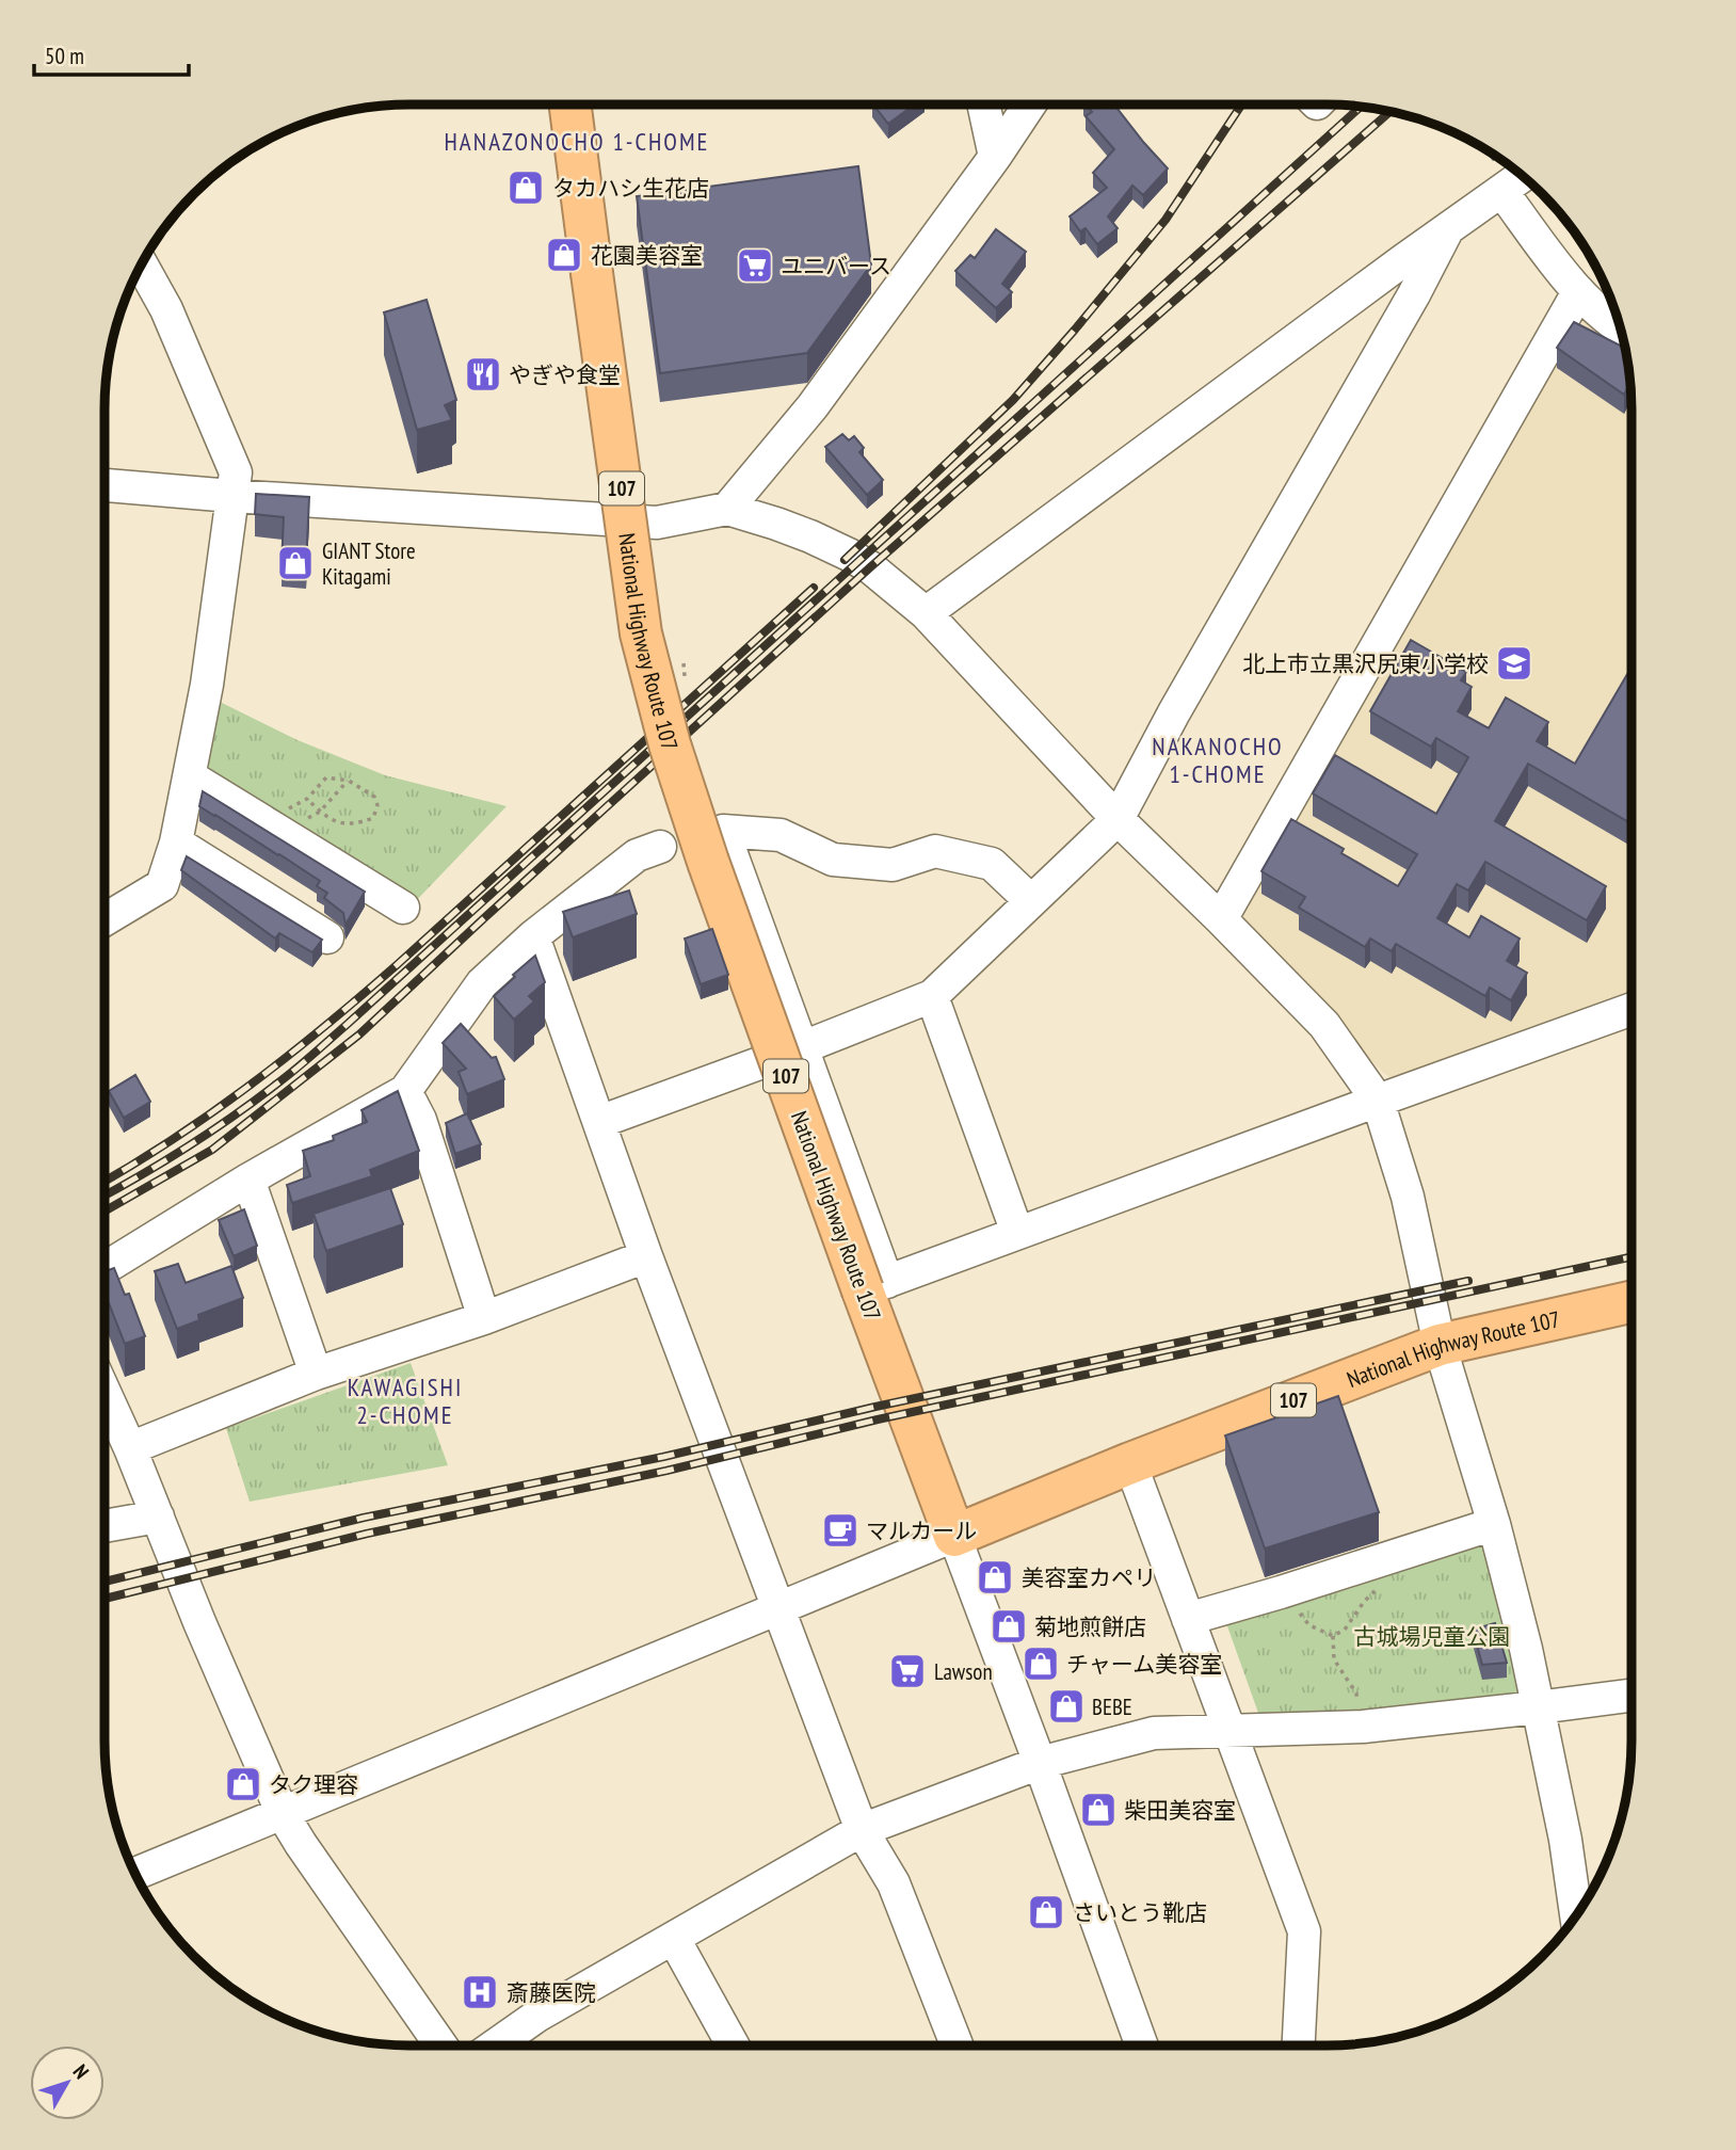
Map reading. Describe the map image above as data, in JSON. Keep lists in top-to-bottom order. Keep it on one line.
{"streets":{"highway":["107","National Highway Route 107"]},"districts":["HANAZONOCHO 1-CHOME","NAKANOCHO 1-CHOME","KAWAGISHI 2-CHOME"],"parks":["古城場児童公園"],"places":{"shop":["タカハシ生花店","花園美容室","GIANT Store Kitagami","美容室カペリ","菊地煎餅店","チャーム美容室","BEBE","タク理容","柴田美容室","さいとう靴店"],"supermarket":["ユニバース","Lawson"],"restaurant":["やぎや食堂"],"school or university":["北上市立黒沢尻東小学校"],"cafe":["マルカール"],"hospital":["斎藤医院"]},"scale_bar":"50 m","north":"top right"}
